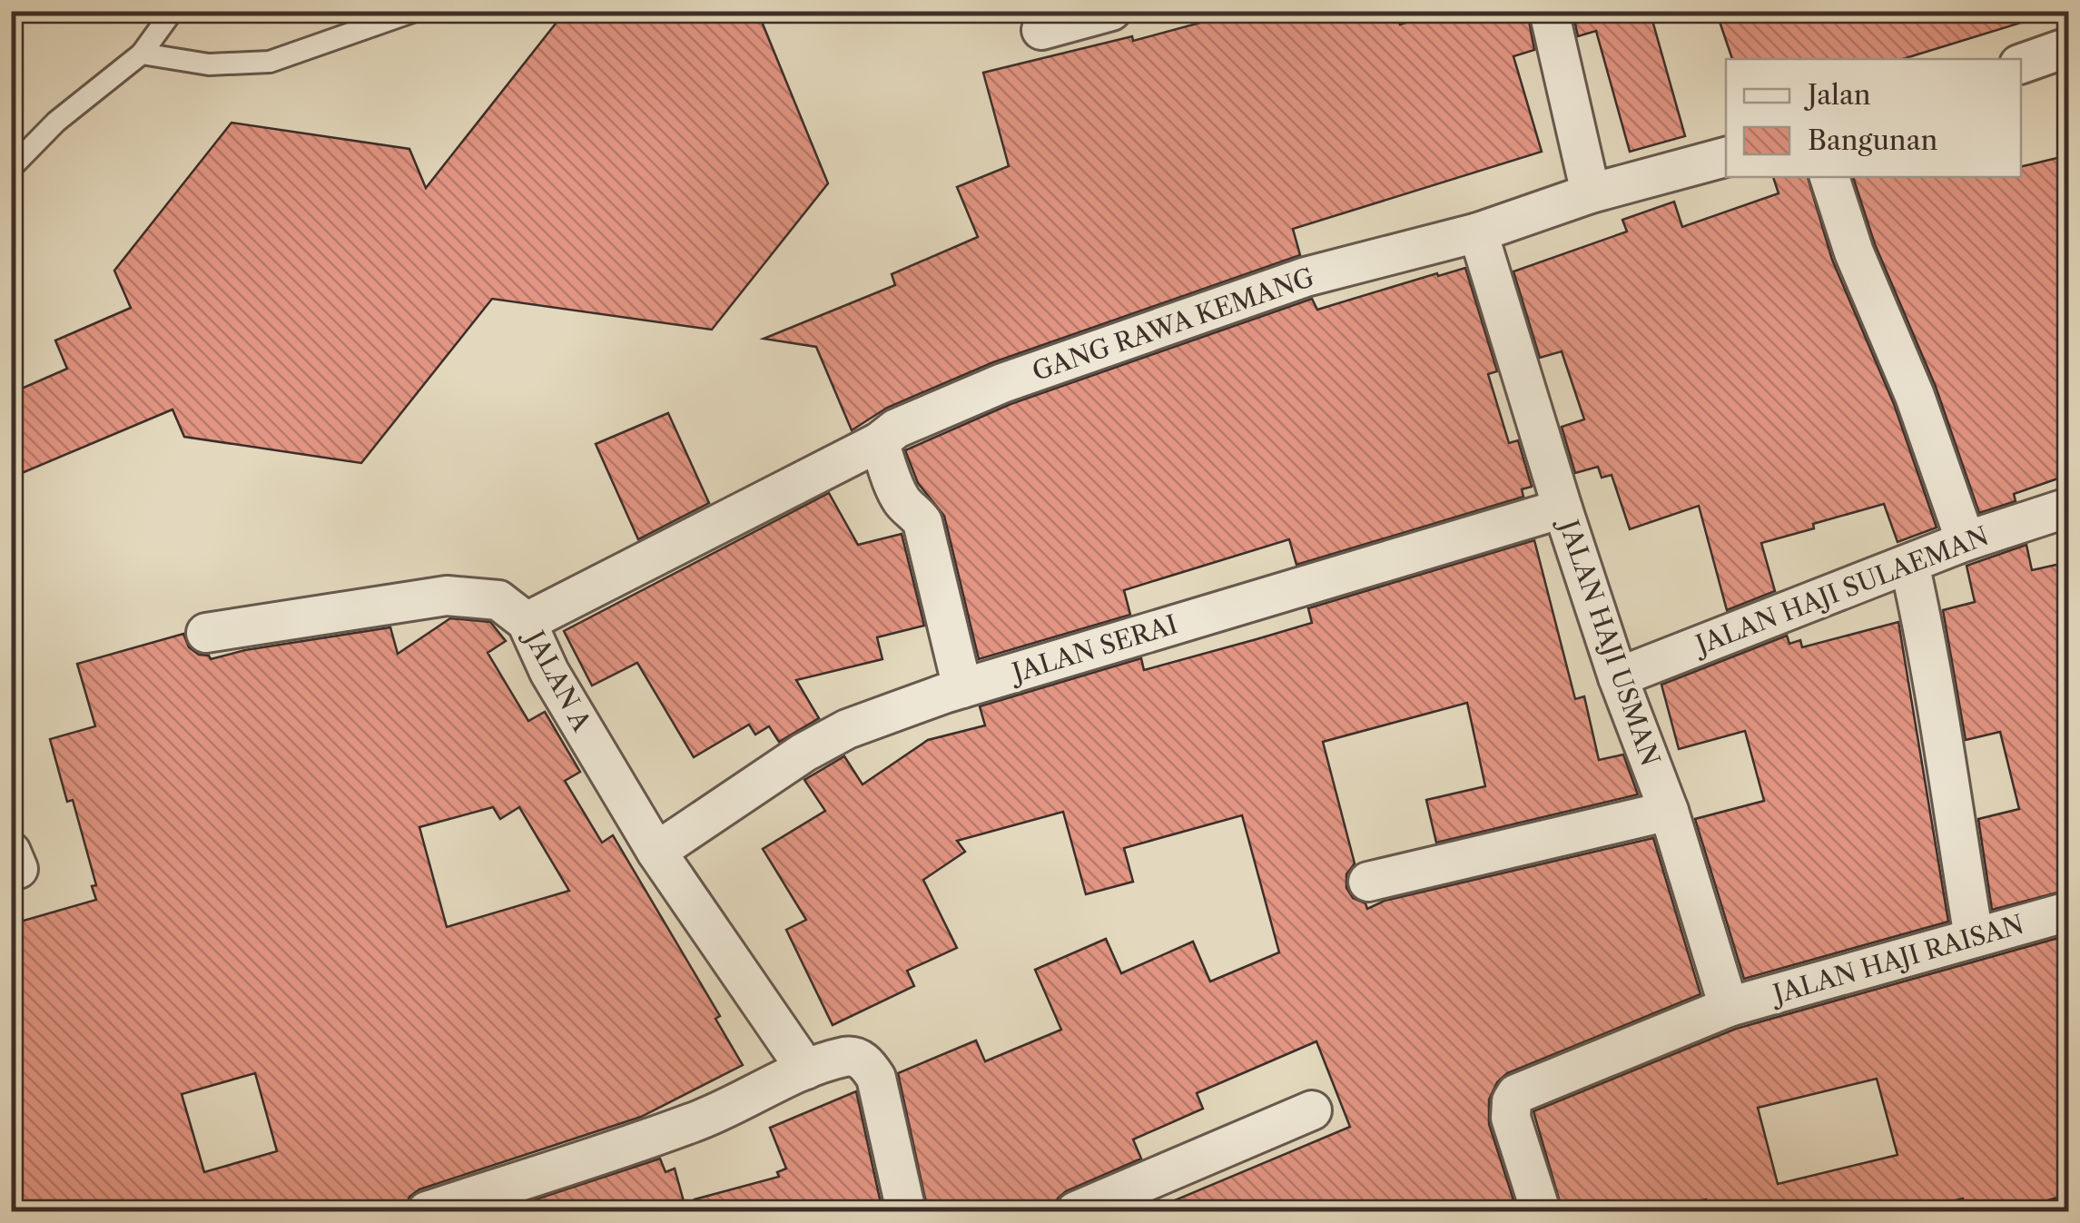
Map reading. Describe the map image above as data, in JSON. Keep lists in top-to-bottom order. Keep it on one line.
{"streets":{"street":["GANG RAWA KEMANG","JALAN HAJI SULAEMAN","JALAN HAJI USMAN","JALAN SERAI","JALAN A","JALAN HAJI RAISAN"]},"crossings":[["GANG RAWA KEMANG","JALAN HAJI USMAN"],["GANG RAWA KEMANG","JALAN A"],["JALAN HAJI SULAEMAN","JALAN HAJI USMAN"],["JALAN HAJI USMAN","JALAN SERAI"],["JALAN HAJI USMAN","JALAN HAJI RAISAN"],["JALAN SERAI","JALAN A"]],"legend":["Jalan","Bangunan"]}
